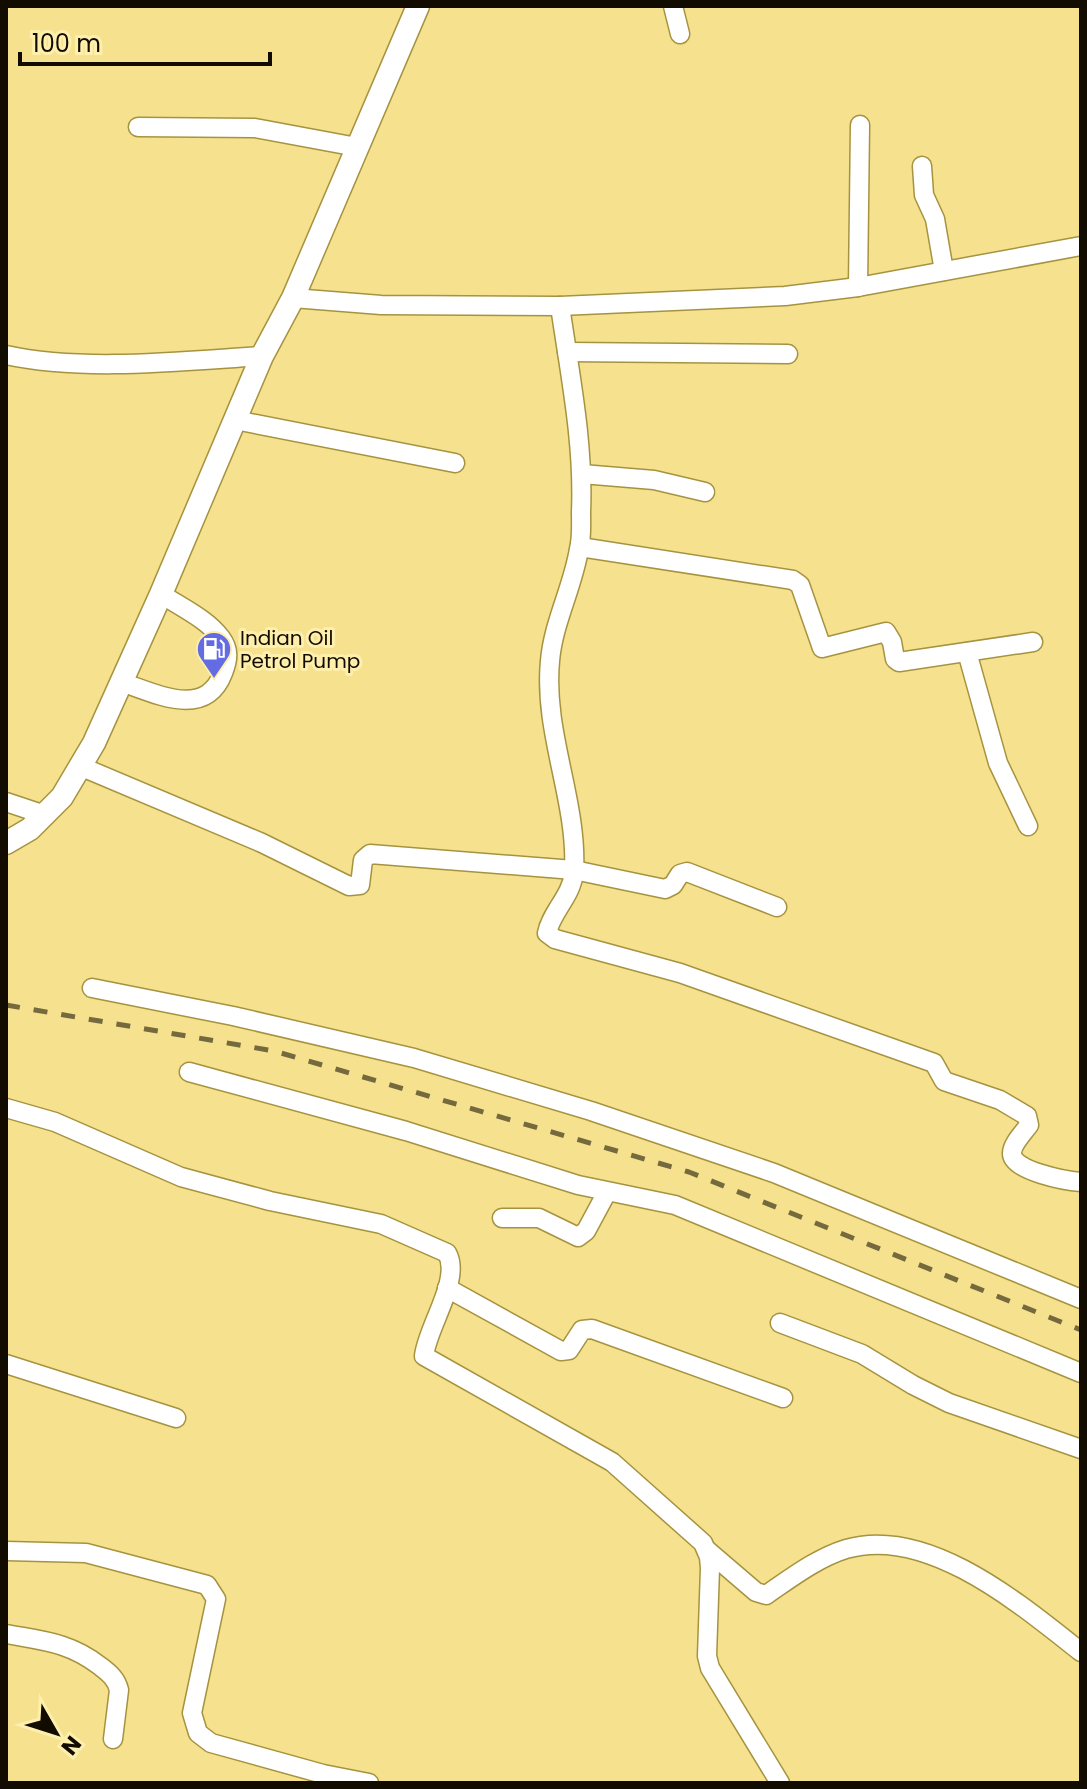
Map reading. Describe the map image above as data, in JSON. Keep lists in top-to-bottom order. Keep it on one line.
{"places":{"fuel station":["Indian Oil Petrol Pump"]},"scale_bar":"100 m","north":"bottom right"}
